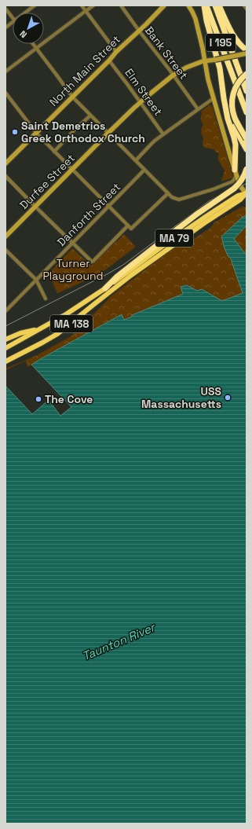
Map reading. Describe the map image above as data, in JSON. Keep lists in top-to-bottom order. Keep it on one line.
{"streets":{"highway":["I 195","MA 79","MA 138"],"main road":["North Main Street","Durfee Street"],"street":["Bank Street","Elm Street","Danforth Street"]},"crossings":[["Bank Street","North Main Street"],["Bank Street","Durfee Street"],["North Main Street","Elm Street"],["Elm Street","Durfee Street"],["MA 79","MA 138"]],"water":["Taunton River"],"parks":["Turner Playground"],"places":["Saint Demetrios Greek Orthodox Church","USS Massachusetts","The Cove"],"north":"bottom left"}
